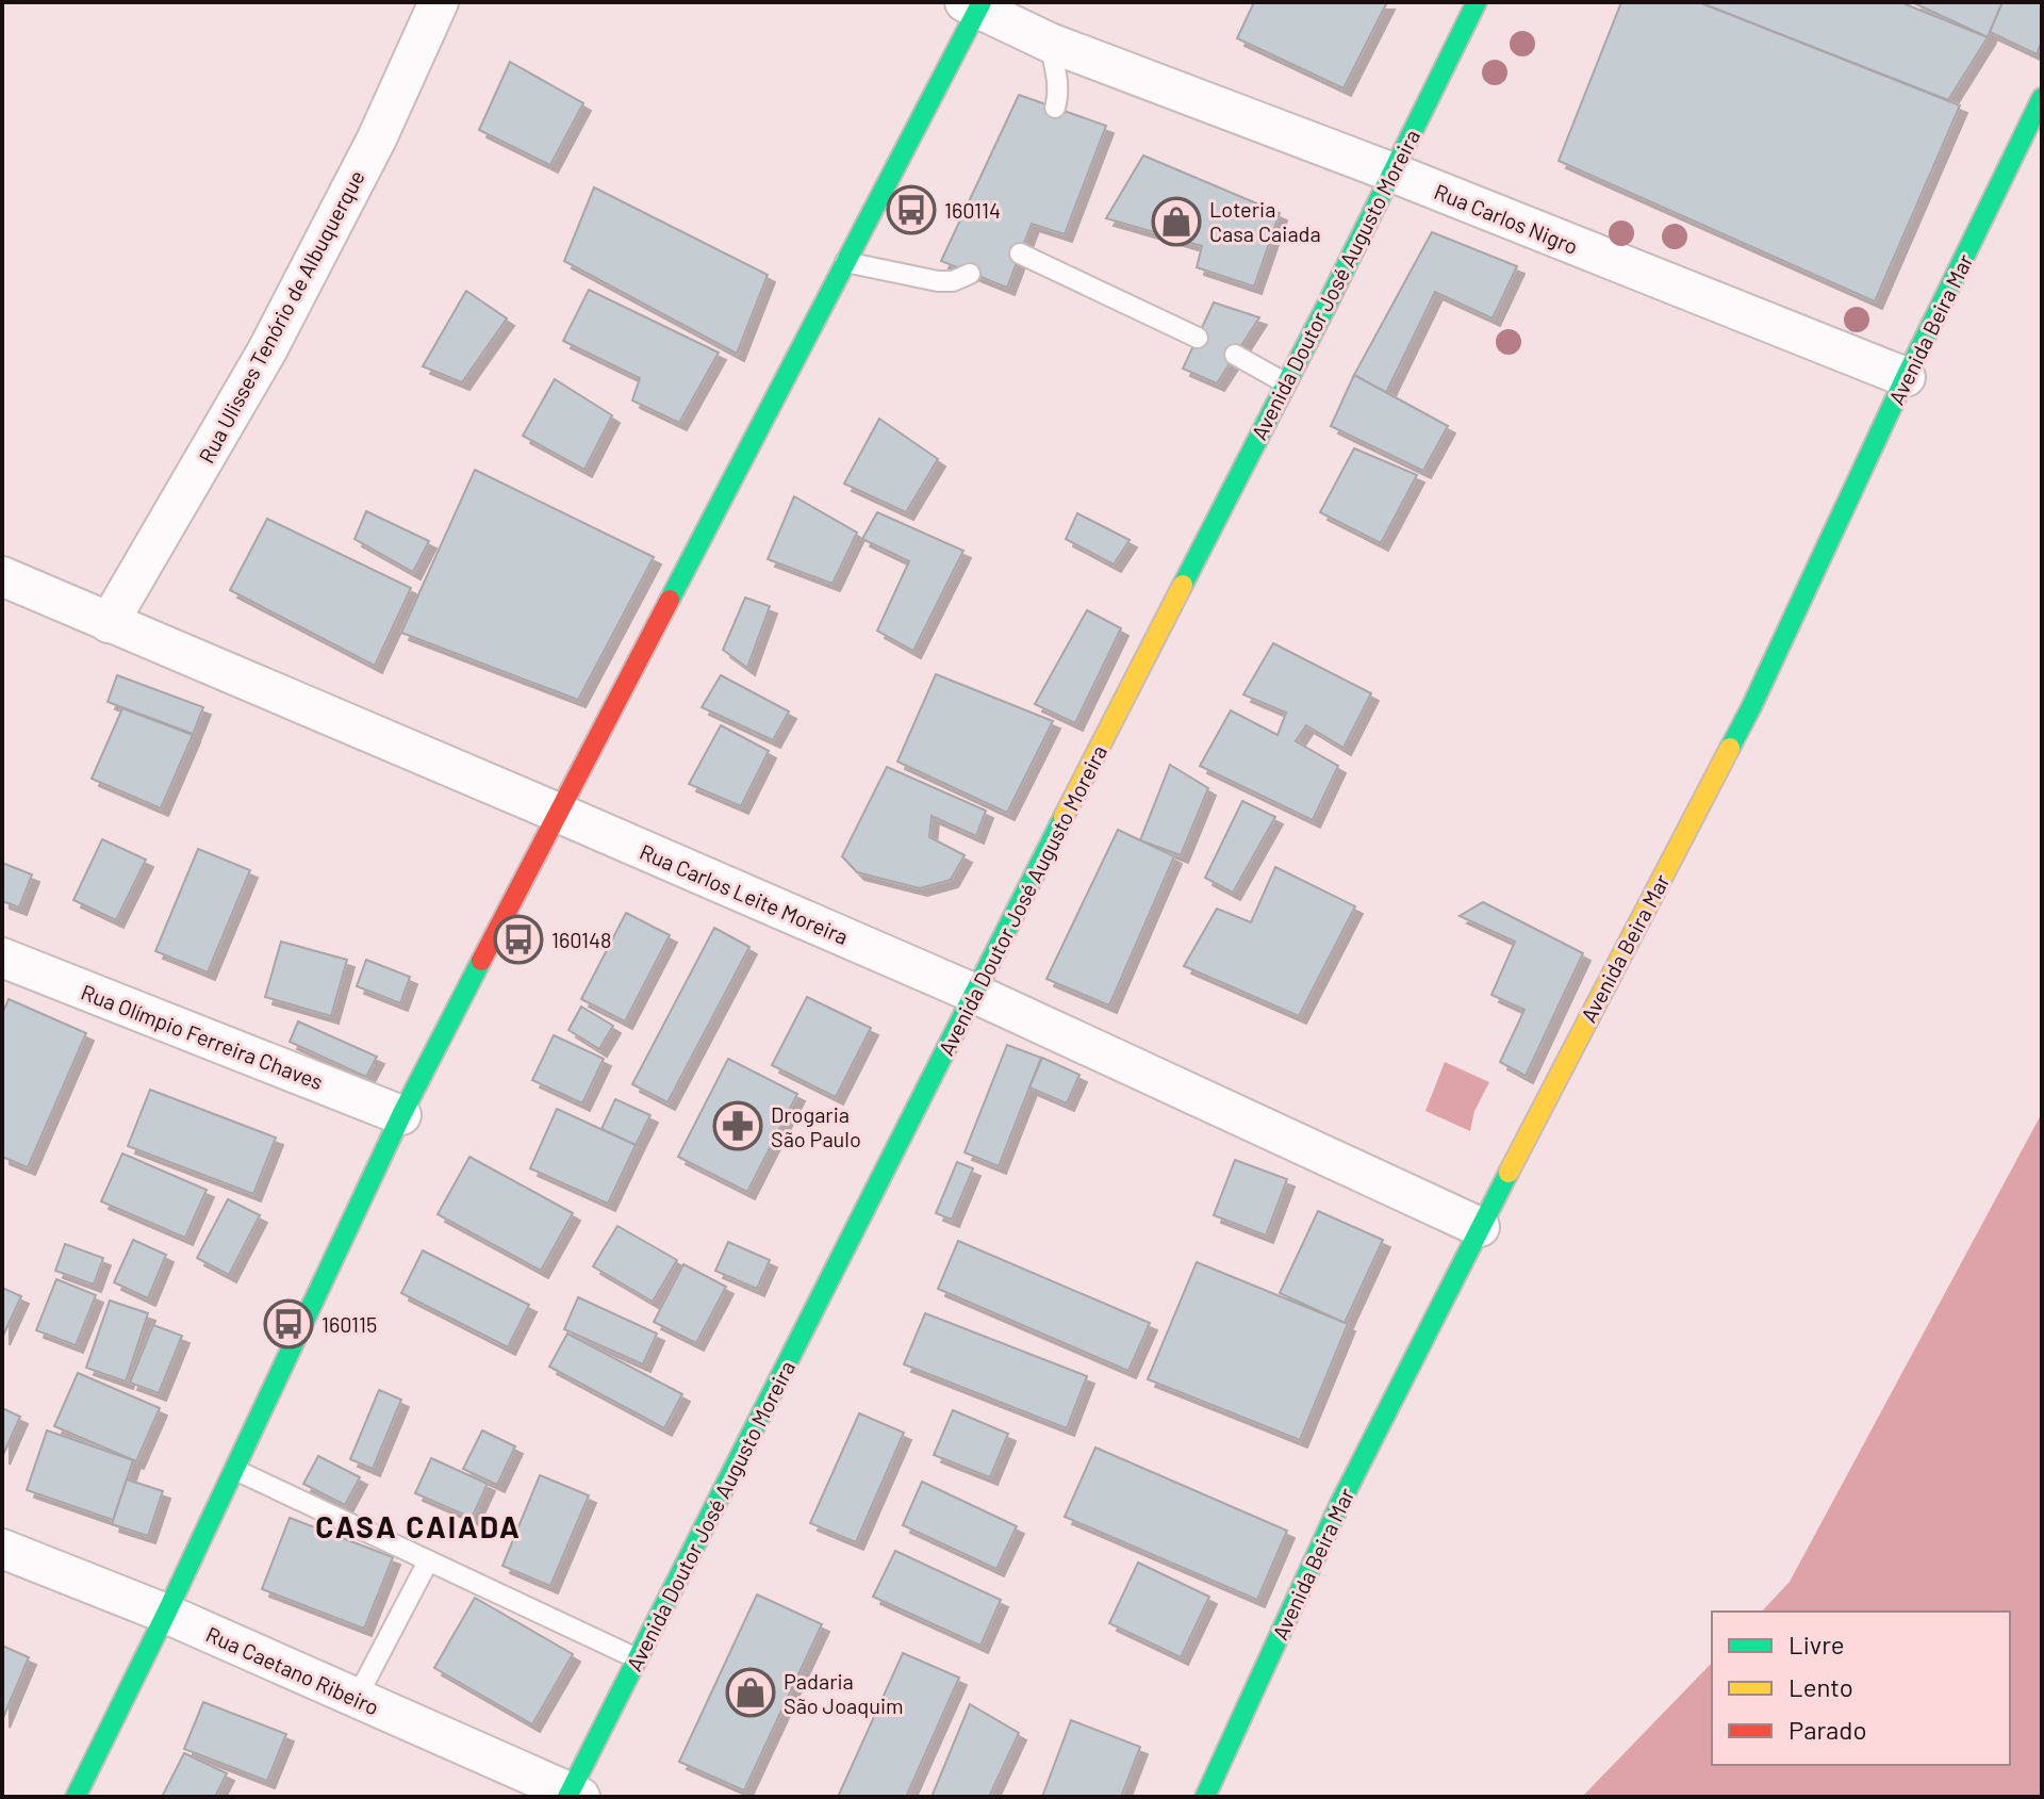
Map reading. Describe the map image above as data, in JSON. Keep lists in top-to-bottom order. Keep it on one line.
{"streets":{"main road":["Avenida Doutor José Augusto Moreira","Avenida Beira Mar"],"street":["Rua Carlos Nigro","Rua Ulisses Tenório de Albuquerque","Rua Carlos Leite Moreira","Rua Olímpio Ferreira Chaves","Rua Caetano Ribeiro"]},"crossings":[["Rua Carlos Nigro","Avenida Doutor José Augusto Moreira"],["Rua Carlos Nigro","Avenida Beira Mar"],["Avenida Doutor José Augusto Moreira","Rua Carlos Leite Moreira"],["Avenida Doutor José Augusto Moreira","Rua Caetano Ribeiro"],["Rua Ulisses Tenório de Albuquerque","Rua Carlos Leite Moreira"],["Avenida Beira Mar","Rua Carlos Leite Moreira"]],"districts":["CASA CAIADA"],"places":{"bus stop":["160114","160148","160115"],"shop":["Loteria Casa Caiada","Padaria São Joaquim"],"pharmacy":["Drogaria São Paulo"]},"legend":["Livre","Lento","Parado"]}
